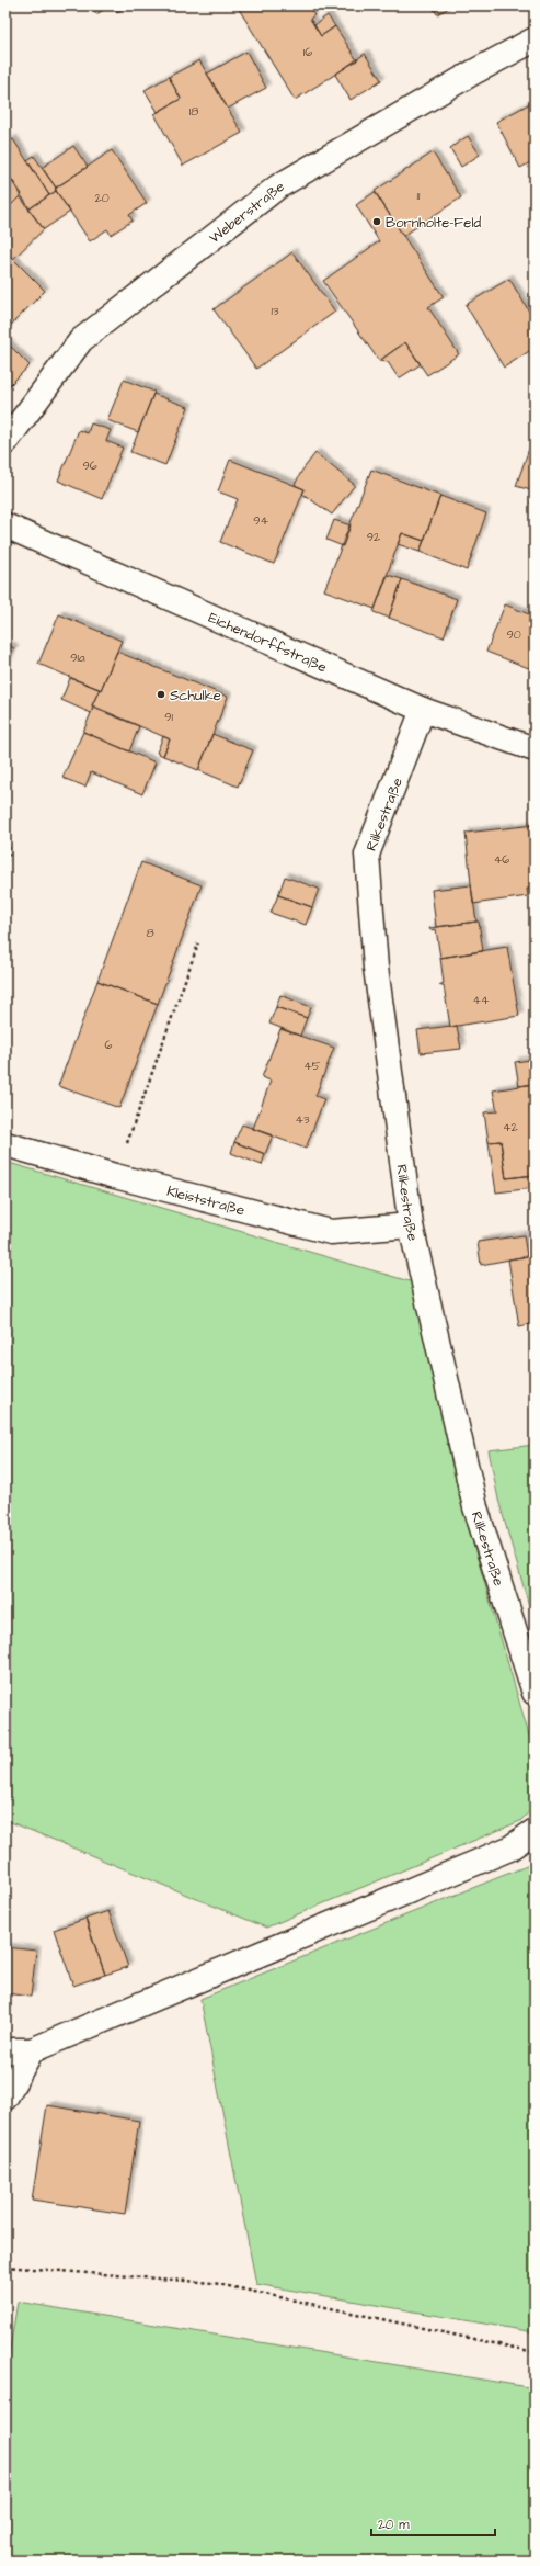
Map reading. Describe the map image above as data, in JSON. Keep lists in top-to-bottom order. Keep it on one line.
{"streets":{"street":["Weberstraße","Eichendorffstraße","Rilkestraße","Kleiststraße"]},"crossings":[["Eichendorffstraße","Rilkestraße"],["Rilkestraße","Kleiststraße"]],"places":["Bornholte-Feld","Schulke"],"house_numbers":["16","18","11","20","13","96","94","92","90","91a","91","46","8","44","6","45","43","42"],"scale_bar":"20 m"}
